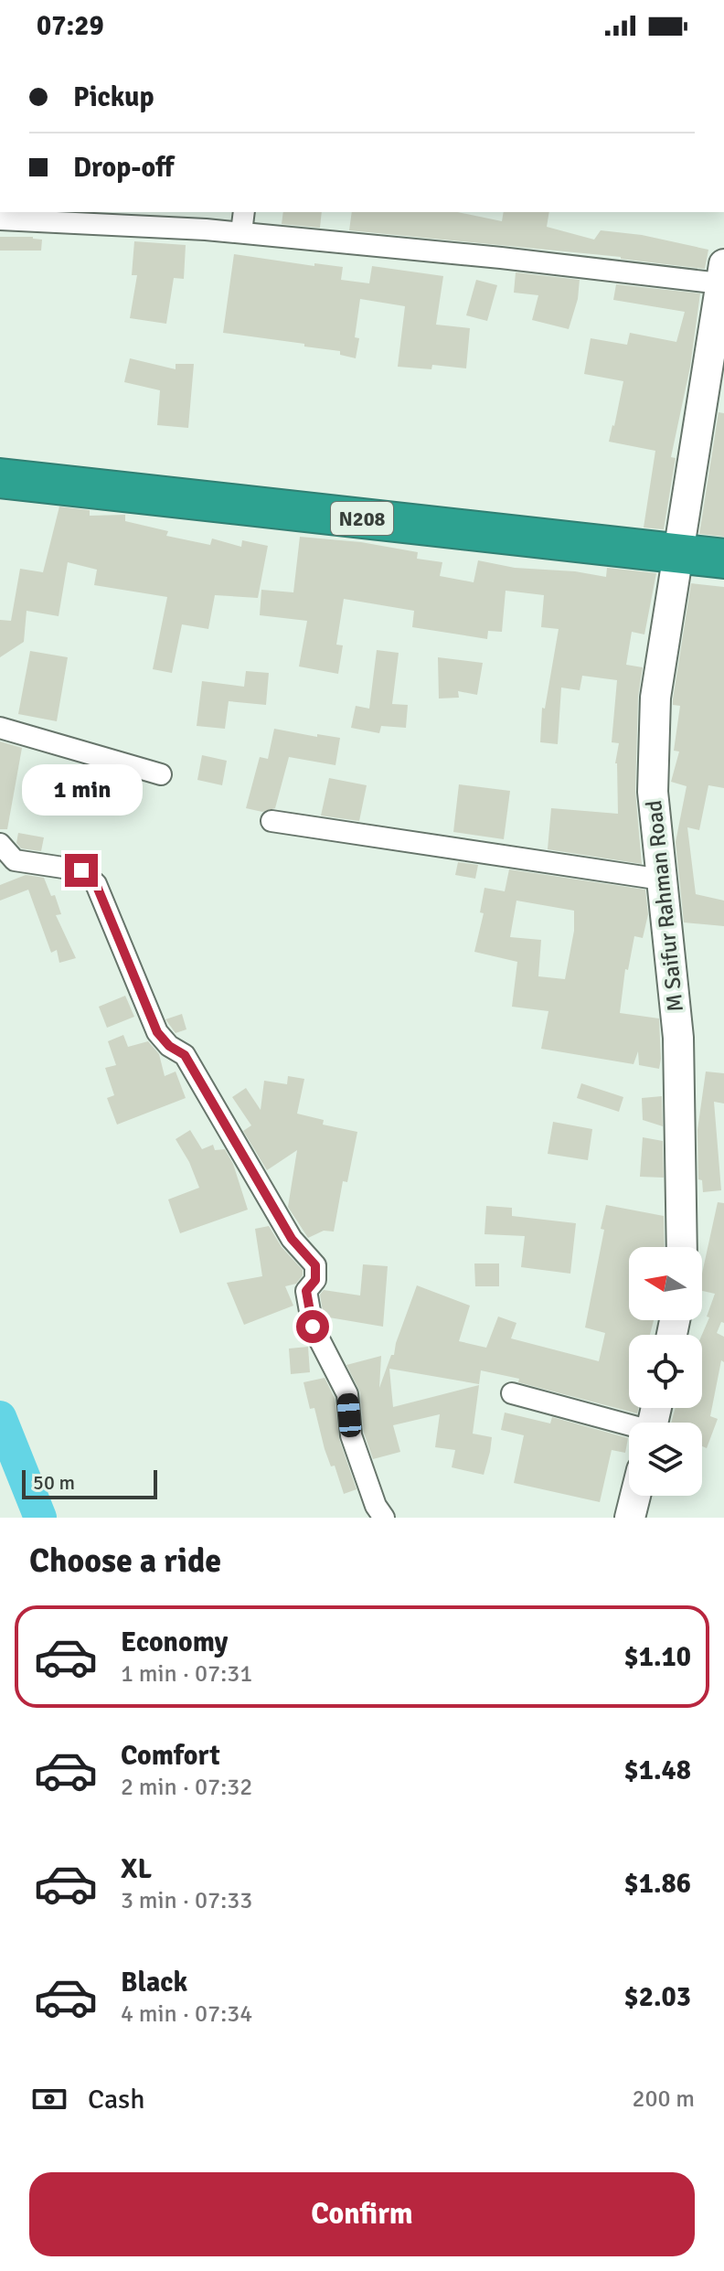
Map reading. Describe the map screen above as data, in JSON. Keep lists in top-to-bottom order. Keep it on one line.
{"streets":{"highway":["N208"],"main road":["M Saifur Rahman Road"]},"crossings":[["N208","M Saifur Rahman Road"]],"scale_bar":"50 m","north":"left","page":{"status":"07:29","banner":["Pickup","Drop-off"],"bubble":"1 min","scale":"50 m","heading":"Choose a ride","list":[{"name":"Economy","note":"1 min · 07:31","value":"$1.10"},{"name":"Comfort","note":"2 min · 07:32","value":"$1.48"},{"name":"XL","note":"3 min · 07:33","value":"$1.86"},{"name":"Black","note":"4 min · 07:34","value":"$2.03"}],"pay":["Cash","200 m"],"buttons":"Confirm"}}
